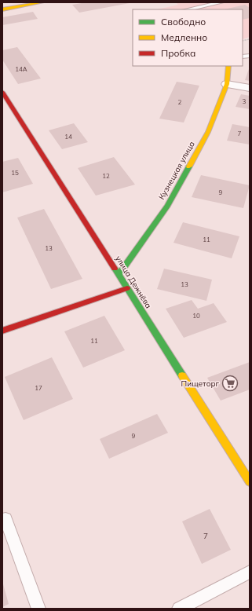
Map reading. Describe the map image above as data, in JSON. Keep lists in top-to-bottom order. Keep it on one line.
{"streets":{"street":["Кузнецкая улица","улица Дежнёва"]},"crossings":[["Кузнецкая улица","улица Дежнёва"]],"places":{"supermarket":["Пищеторг"]},"house_numbers":["14А","3","2","7","14","15","12","9","11","13","13","10","11","17","9","7"],"legend":["Свободно","Медленно","Пробка"]}
